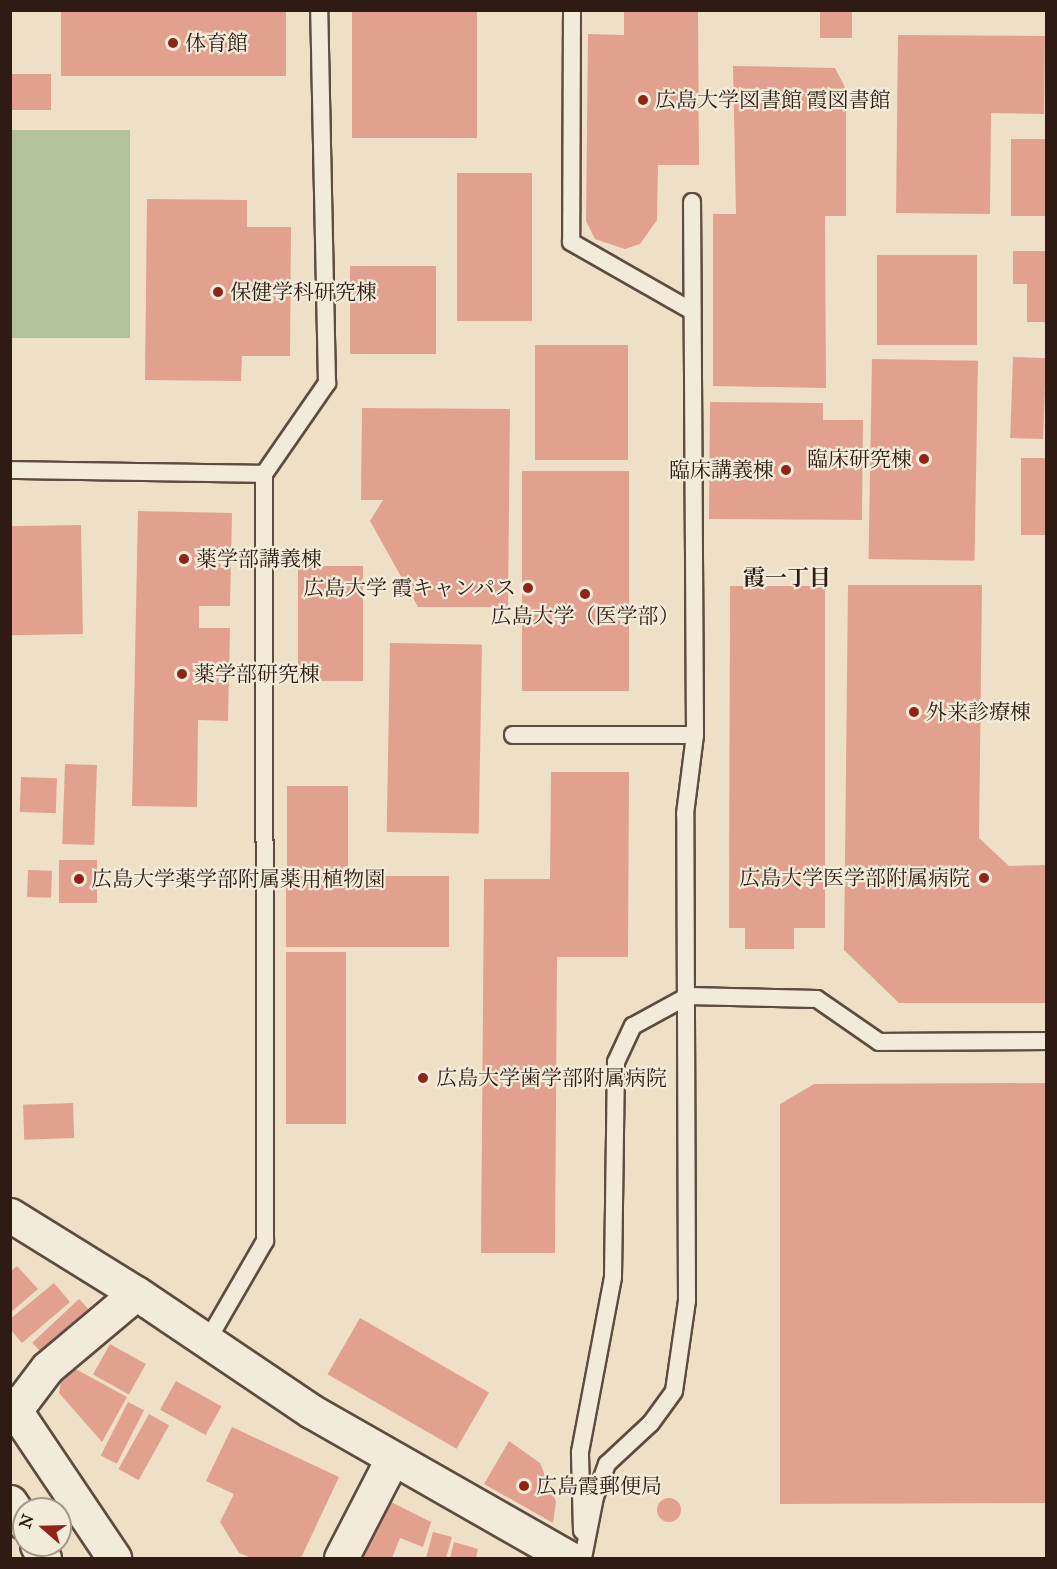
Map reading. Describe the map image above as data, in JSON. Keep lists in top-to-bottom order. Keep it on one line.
{"districts":["霞一丁目"],"places":["体育館","広島大学図書館 霞図書館","保健学科研究棟","臨床研究棟","臨床講義棟","薬学部講義棟","広島大学 霞キャンパス","広島大学（医学部）","薬学部研究棟","外来診療棟","広島大学医学部附属病院","広島大学薬学部附属薬用植物園","広島大学歯学部附属病院","広島霞郵便局"],"north":"left"}
